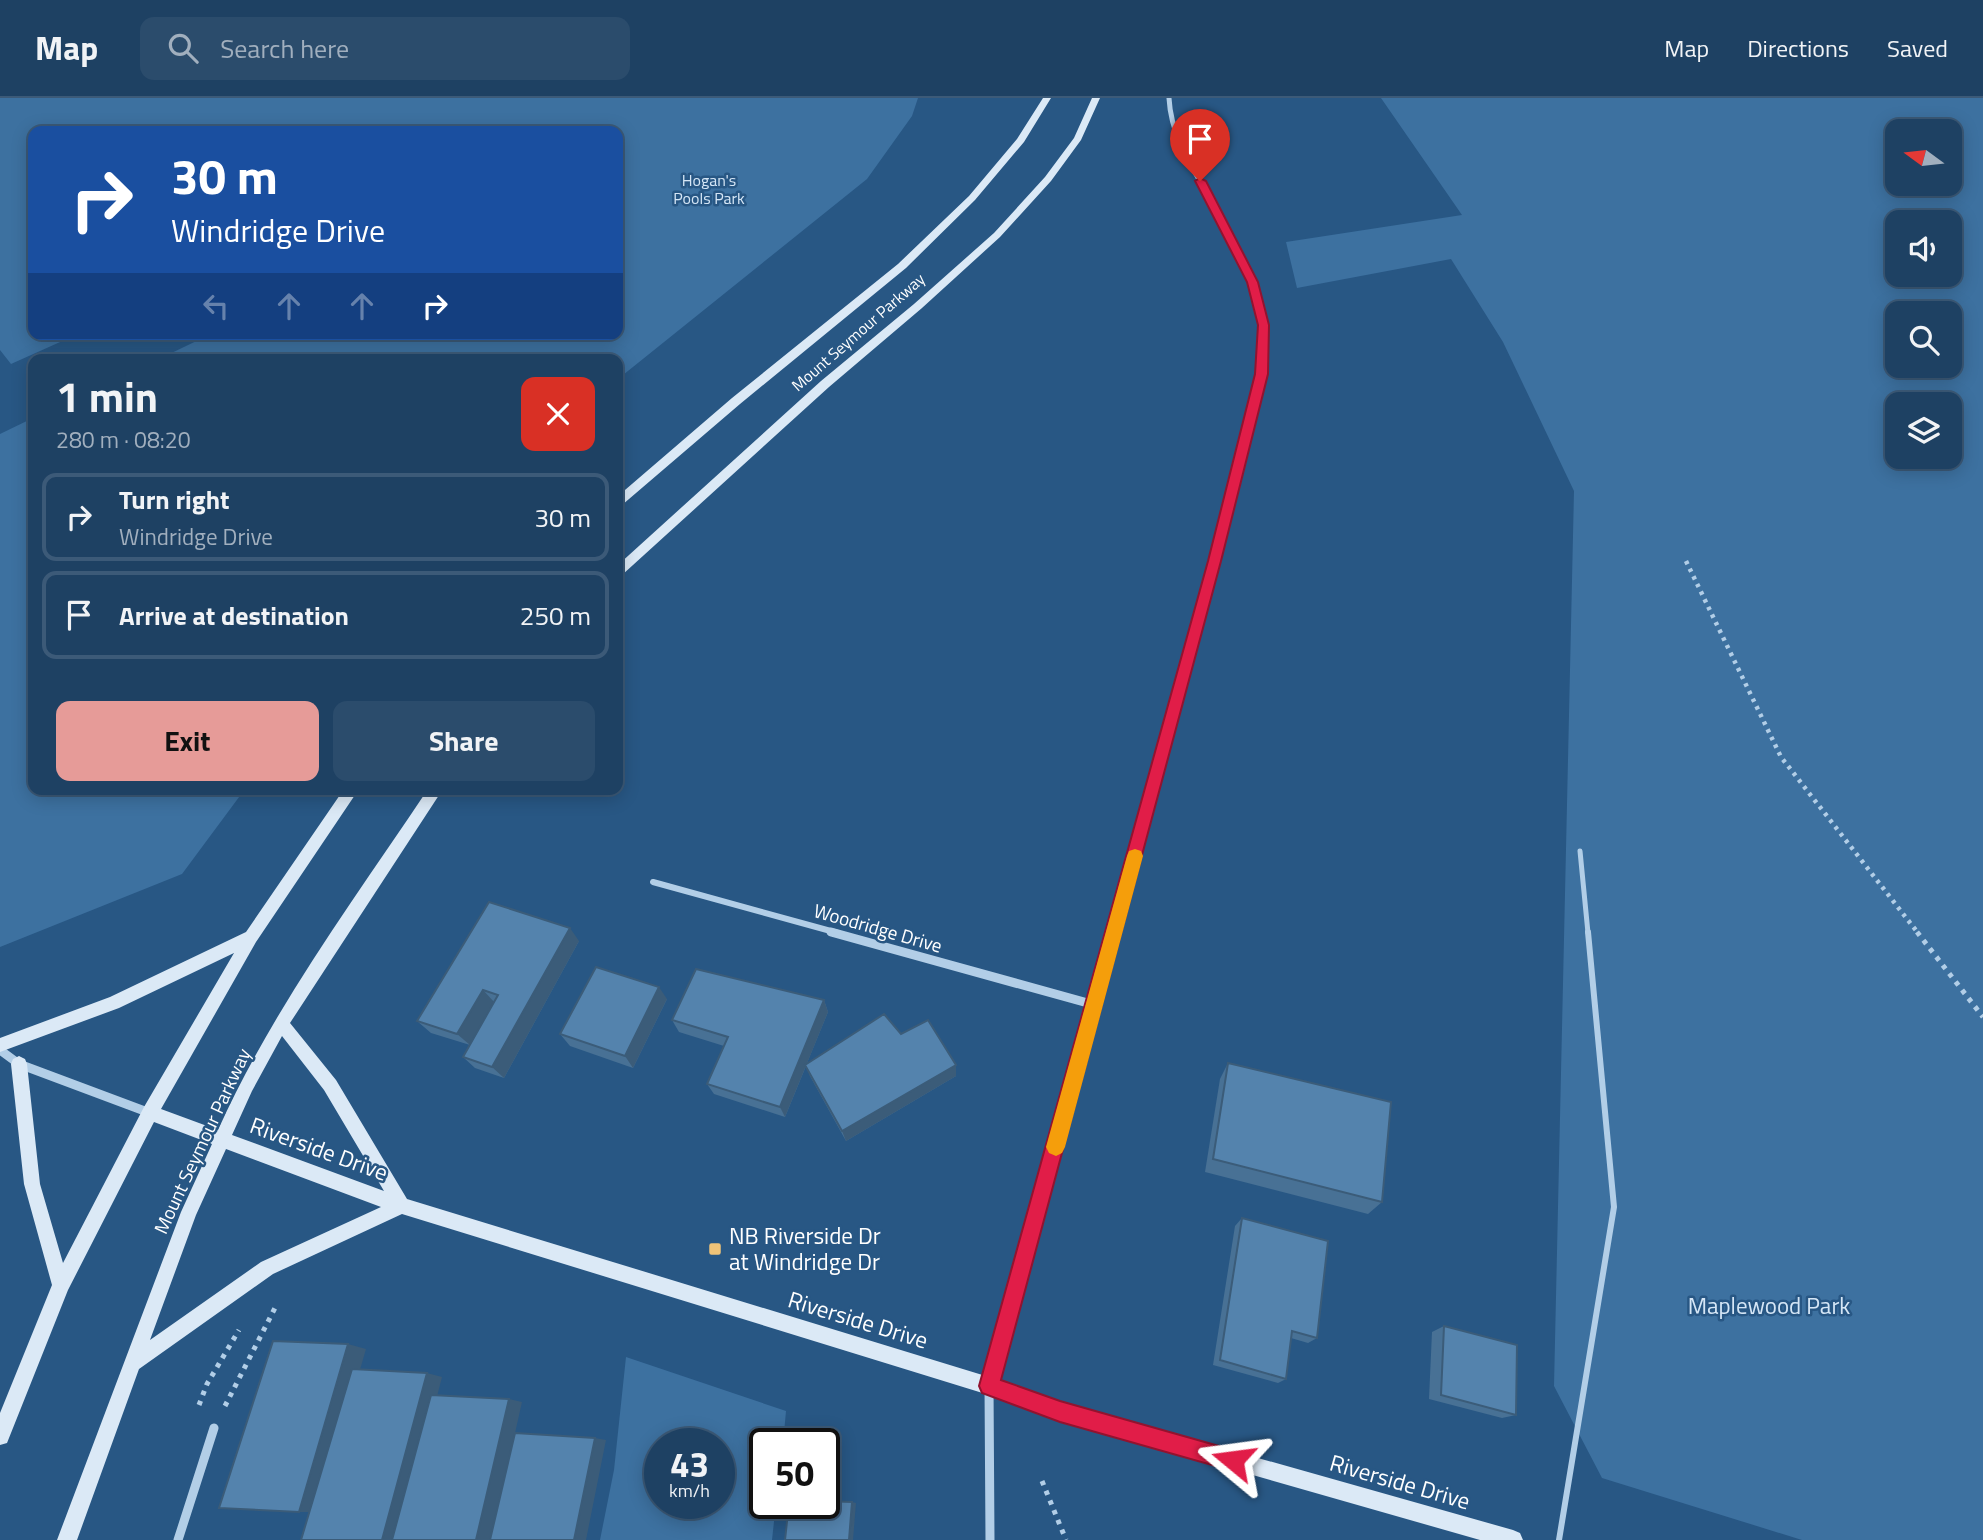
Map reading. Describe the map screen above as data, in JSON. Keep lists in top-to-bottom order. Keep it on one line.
{"streets":{"main road":["Mount Seymour Parkway","Riverside Drive"],"street":["Woodridge Drive"]},"crossings":[["Mount Seymour Parkway","Riverside Drive"]],"parks":["Hogan's Pools Park","Maplewood Park"],"places":{"transit":["NB Riverside Dr at Windridge Dr"]},"north":"left","page":{"header":"Map","search":"Search here","nav":["Map","Directions","Saved"],"turn":["30 m","Windridge Drive"],"heading":["1 min","280 m · 08:20"],"list":[{"name":"Turn right","note":"Windridge Drive","value":"30 m"},{"name":"Arrive at destination","value":"250 m"}],"buttons":["Exit","Share"],"speed":"43 km/h","limit":"50"}}
